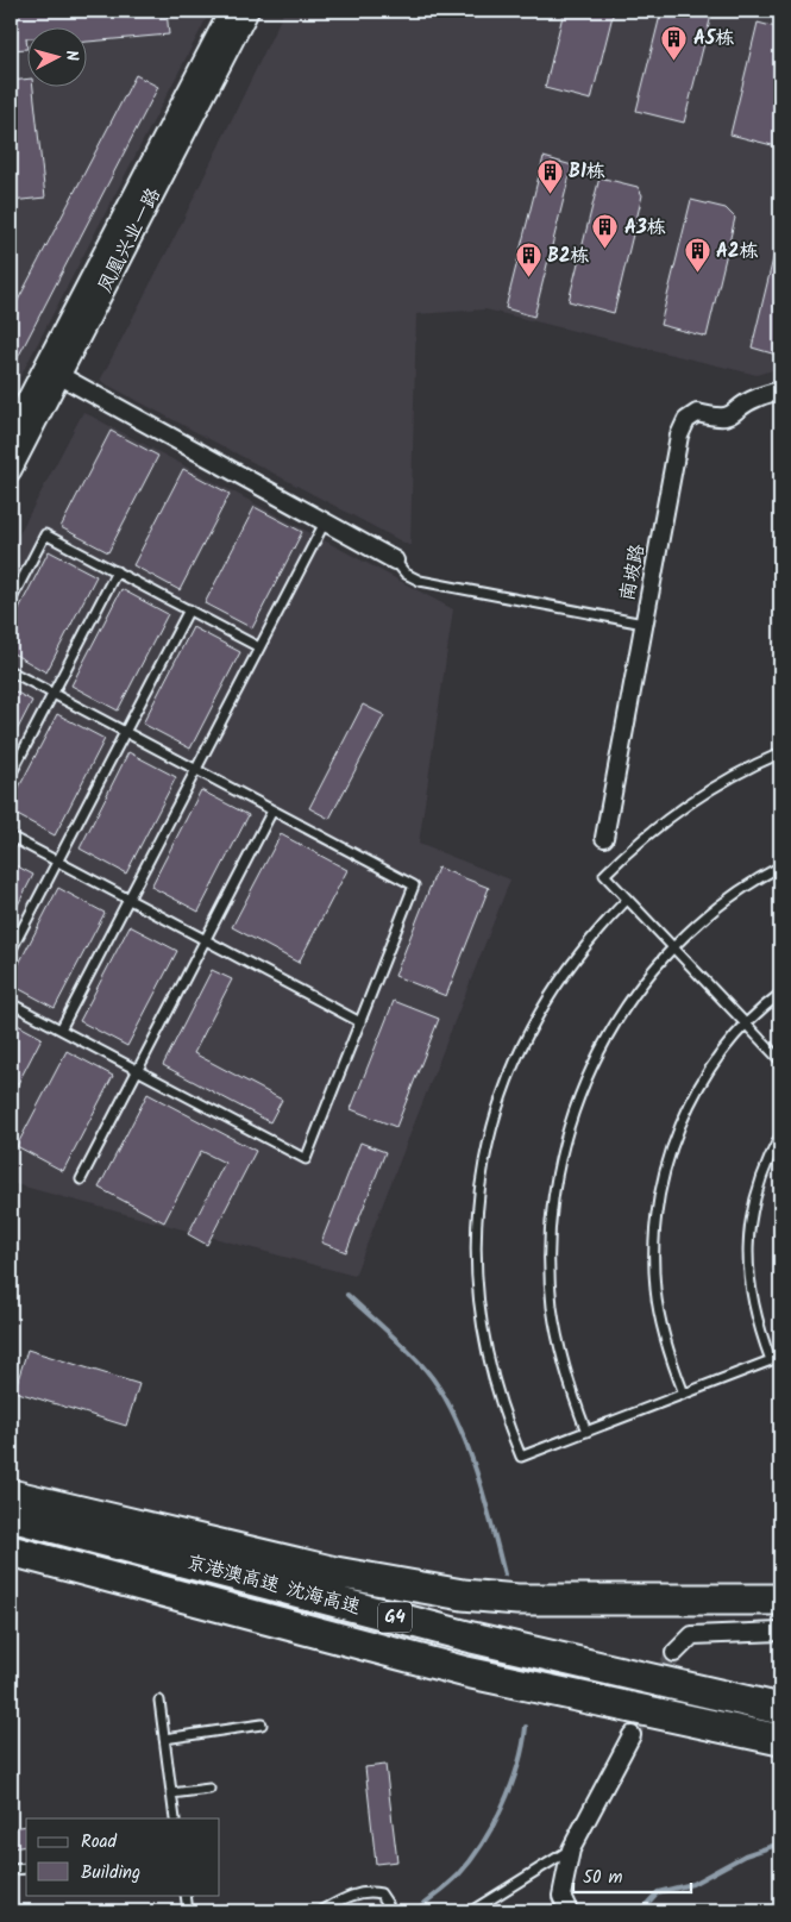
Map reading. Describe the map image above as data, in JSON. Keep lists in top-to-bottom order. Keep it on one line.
{"streets":{"highway":["京港澳高速 沈海高速","G4"],"street":["凤凰兴业一路","南坡路"]},"places":{"building":["A5栋","B1栋","A3栋","A2栋","B2栋"]},"legend":["Road","Building"],"scale_bar":"50 m","north":"right"}
